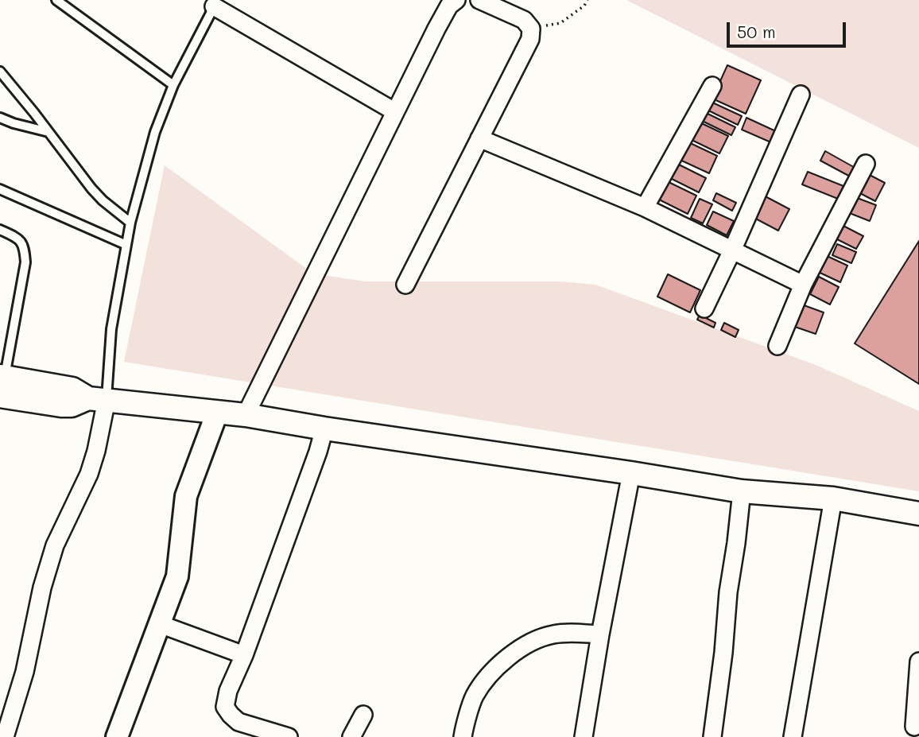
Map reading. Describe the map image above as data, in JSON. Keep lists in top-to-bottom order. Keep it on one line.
{"scale_bar":"50 m"}
